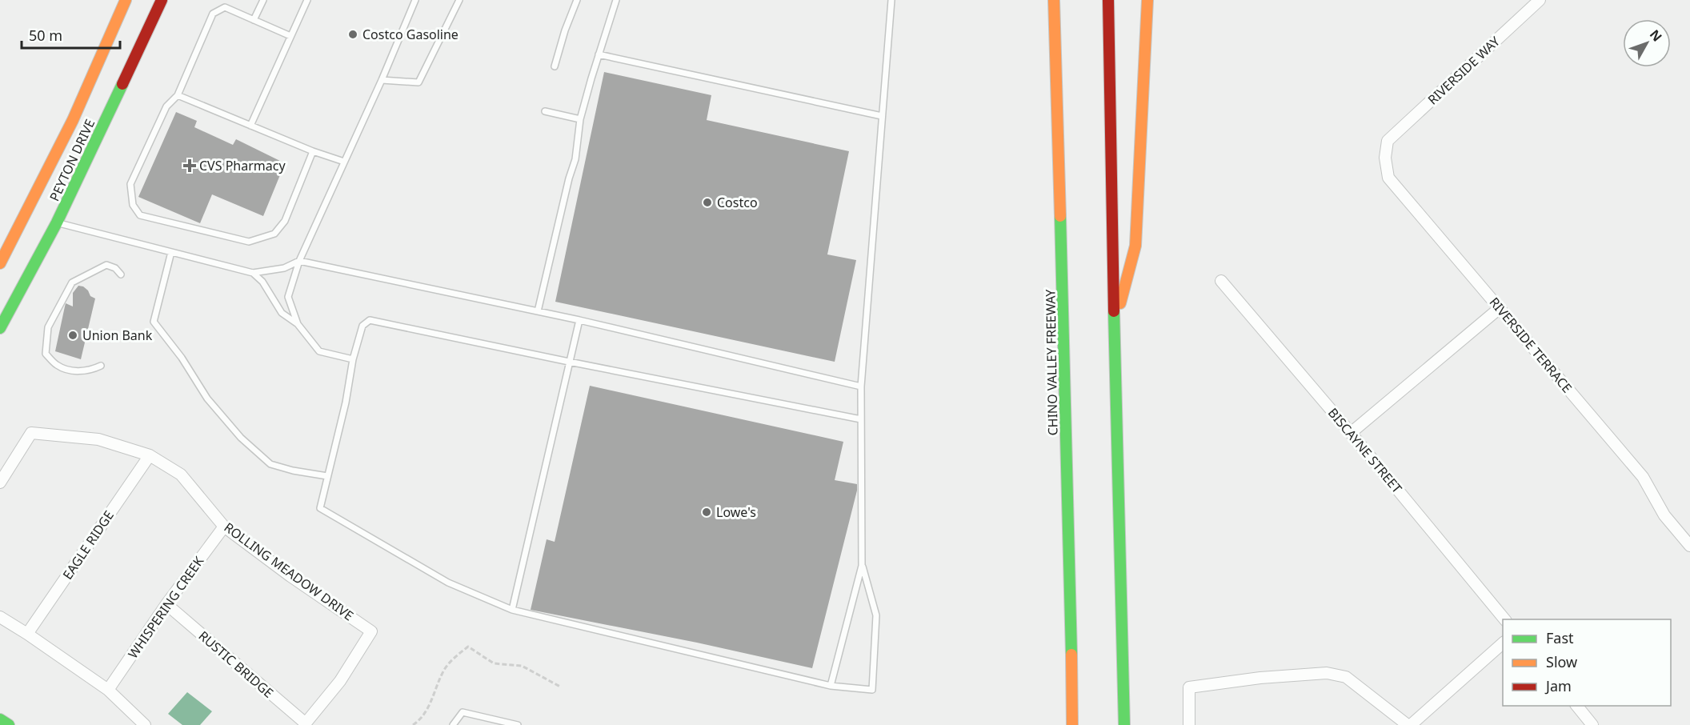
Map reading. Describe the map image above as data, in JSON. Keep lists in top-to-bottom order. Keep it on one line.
{"streets":{"main road":["PEYTON DRIVE","CHINO VALLEY FREEWAY"],"street":["RIVERSIDE WAY","RIVERSIDE TERRACE","BISCAYNE STREET","EAGLE RIDGE","ROLLING MEADOW DRIVE","WHISPERING CREEK","RUSTIC BRIDGE"]},"crossings":[["RIVERSIDE WAY","RIVERSIDE TERRACE"],["EAGLE RIDGE","ROLLING MEADOW DRIVE"],["ROLLING MEADOW DRIVE","WHISPERING CREEK"],["ROLLING MEADOW DRIVE","RUSTIC BRIDGE"],["WHISPERING CREEK","RUSTIC BRIDGE"]],"places":{"other":["Costco Gasoline","Costco","Union Bank","Lowe's"],"health":["CVS Pharmacy"]},"legend":["Fast","Slow","Jam"],"scale_bar":"50 m","north":"top right"}
